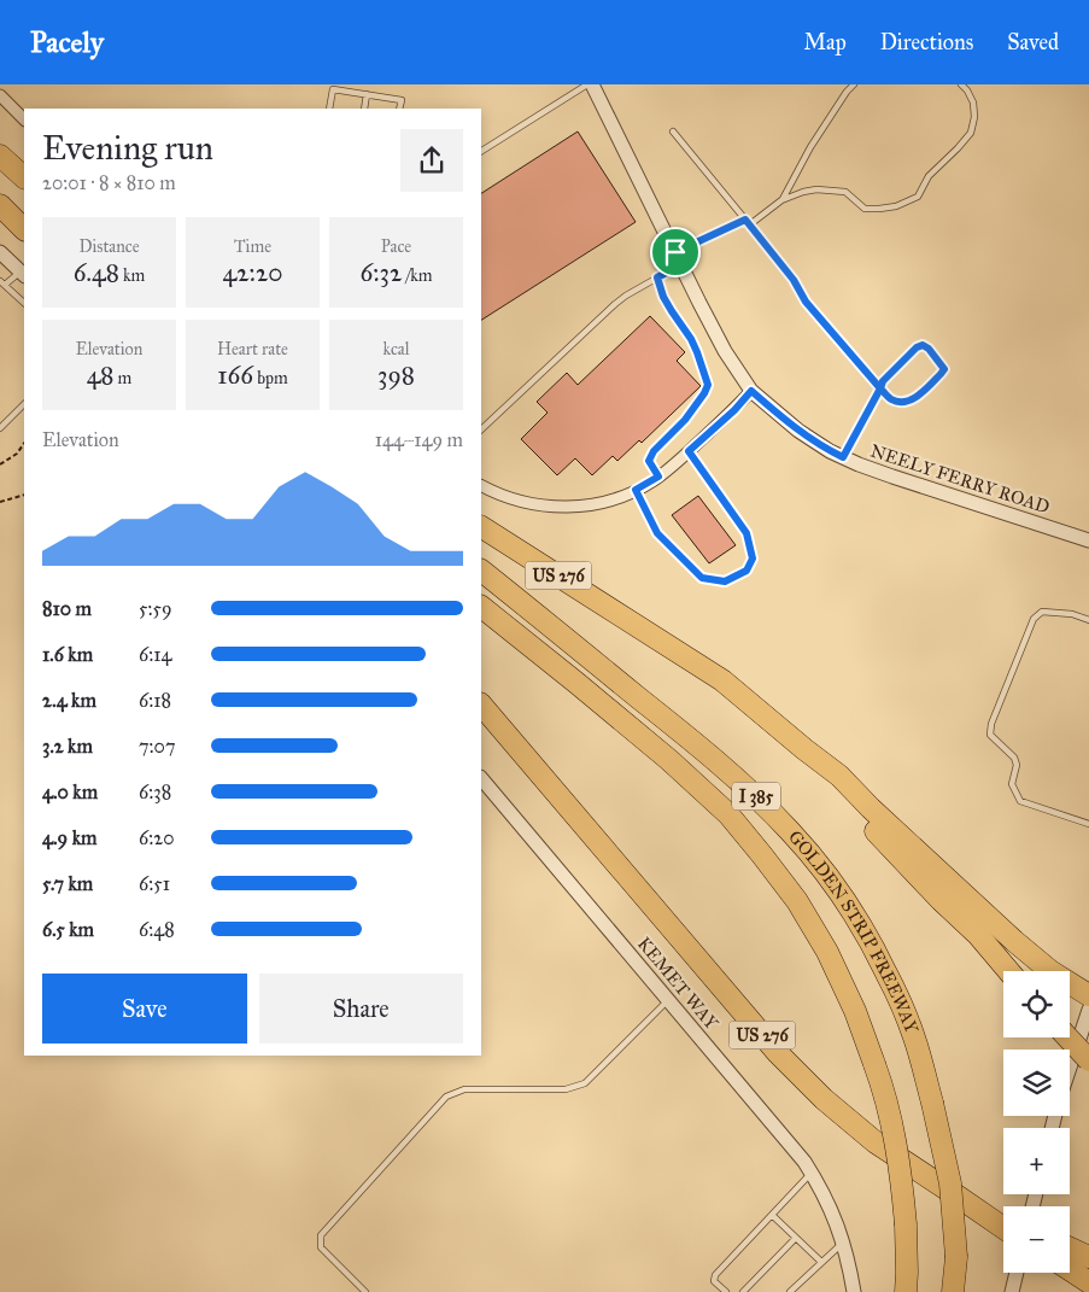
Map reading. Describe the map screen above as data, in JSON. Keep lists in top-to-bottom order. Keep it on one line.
{"streets":{"highway":["US 276","I 385","GOLDEN STRIP FREEWAY"],"street":["NEELY FERRY ROAD","KEMET WAY"]},"page":{"header":"Pacely","nav":["Map","Directions","Saved"],"heading":["Evening run","20:01 · 8 × 810 m"],"stats":[["Distance","6.48 km"],["Time","42:20"],["Pace","6:32 /km"],["Elevation","48 m"],["Heart rate","166 bpm"],["kcal","398"]],"chart":["Elevation","144–149 m"],"list":[{"name":"810 m","note":"5:59"},{"name":"1.6 km","note":"6:14"},{"name":"2.4 km","note":"6:18"},{"name":"3.2 km","note":"7:07"},{"name":"4.0 km","note":"6:38"},{"name":"4.9 km","note":"6:20"},{"name":"5.7 km","note":"6:51"},{"name":"6.5 km","note":"6:48"}],"buttons":["Save","Share"],"map_buttons":["+","−"]}}
